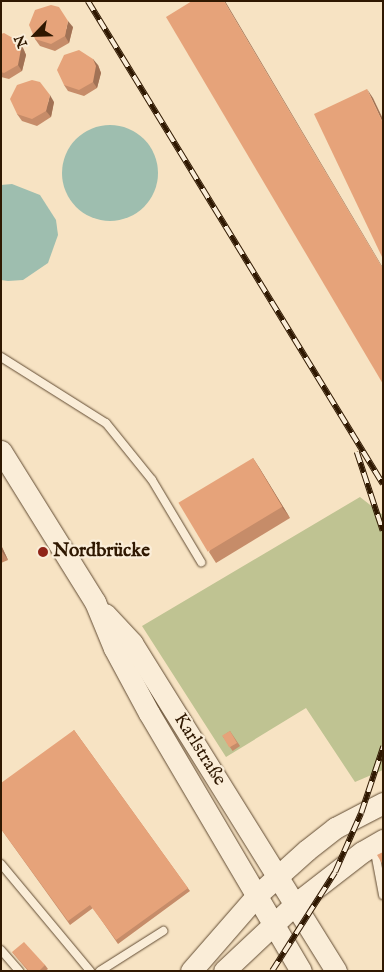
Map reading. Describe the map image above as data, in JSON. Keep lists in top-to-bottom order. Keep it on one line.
{"streets":{"street":["Karlstraße"]},"places":["Nordbrücke"],"north":"bottom left"}
